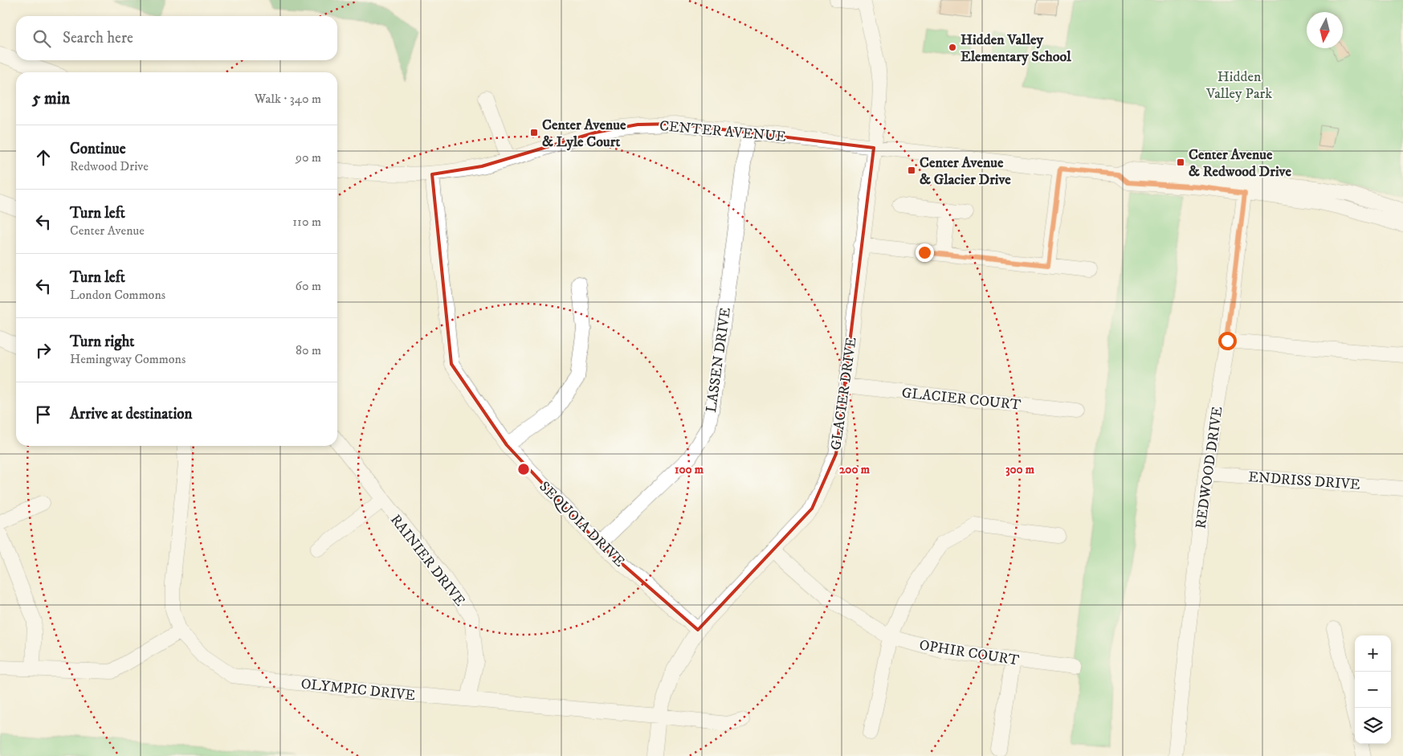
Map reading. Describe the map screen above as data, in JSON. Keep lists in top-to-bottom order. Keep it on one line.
{"streets":{"street":["CENTER AVENUE","LASSEN DRIVE","GLACIER DRIVE","GLACIER COURT","REDWOOD DRIVE","ENDRISS DRIVE","SEQUOIA DRIVE","RAINIER DRIVE","OPHIR COURT","OLYMPIC DRIVE"]},"crossings":[["CENTER AVENUE","LASSEN DRIVE"],["CENTER AVENUE","GLACIER DRIVE"],["CENTER AVENUE","REDWOOD DRIVE"],["CENTER AVENUE","SEQUOIA DRIVE"],["LASSEN DRIVE","SEQUOIA DRIVE"],["GLACIER DRIVE","GLACIER COURT"],["GLACIER DRIVE","SEQUOIA DRIVE"],["GLACIER DRIVE","OPHIR COURT"],["GLACIER DRIVE","OLYMPIC DRIVE"],["REDWOOD DRIVE","ENDRISS DRIVE"],["RAINIER DRIVE","OLYMPIC DRIVE"]],"parks":["Hidden Valley Park"],"places":{"other":["Hidden Valley Elementary School"],"transit":["Center Avenue & Lyle Court","Center Avenue & Redwood Drive","Center Avenue & Glacier Drive"]},"north":"bottom","page":{"search":"Search here","heading":["5 min","Walk · 340 m"],"list":[["Continue","Redwood Drive","90 m"],["Turn left","Center Avenue","110 m"],["Turn left","London Commons","60 m"],["Turn right","Hemingway Commons","80 m"],"Arrive at destination"],"map_buttons":["+","−"]},"rings":["100 m","200 m","300 m"]}
